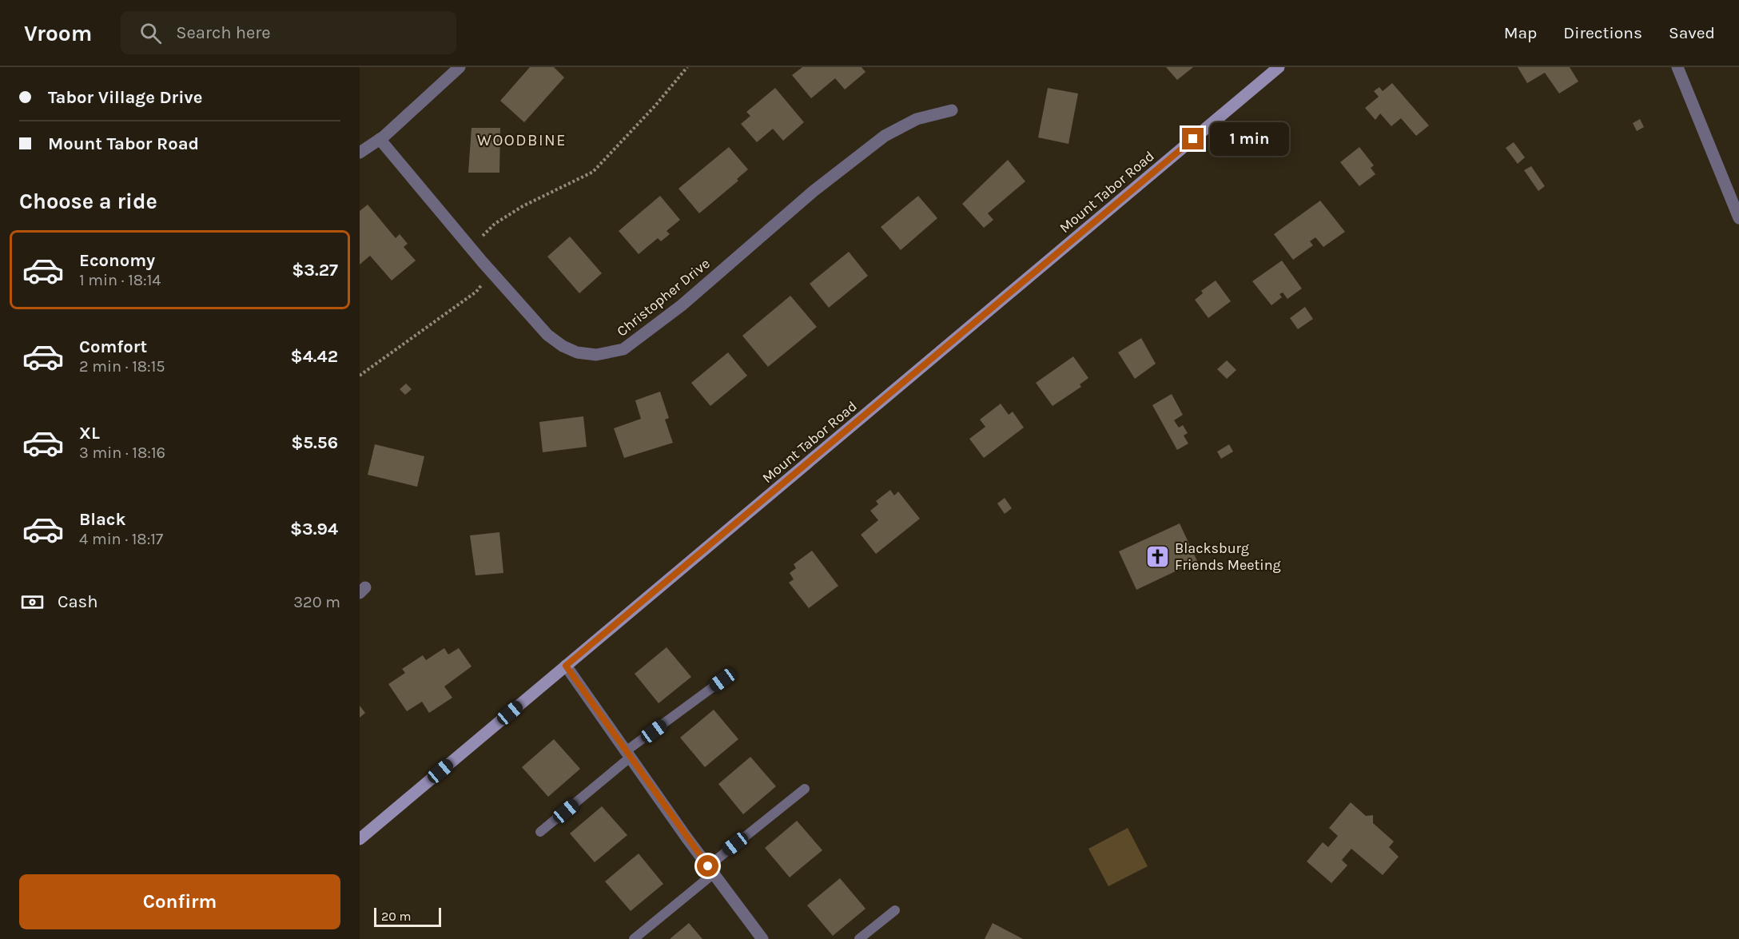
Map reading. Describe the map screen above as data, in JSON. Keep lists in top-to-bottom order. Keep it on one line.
{"streets":{"street":["Mount Tabor Road","Christopher Drive"]},"districts":["WOODBINE"],"places":{"church":["Blacksburg Friends Meeting"]},"scale_bar":"20 m","page":{"header":"Vroom","search":"Search here","nav":["Map","Directions","Saved"],"banner":["Tabor Village Drive","Mount Tabor Road"],"bubble":"1 min","heading":"Choose a ride","list":[{"name":"Economy","note":"1 min · 18:14","value":"$3.27"},{"name":"Comfort","note":"2 min · 18:15","value":"$4.42"},{"name":"XL","note":"3 min · 18:16","value":"$5.56"},{"name":"Black","note":"4 min · 18:17","value":"$3.94"}],"pay":["Cash","320 m"],"buttons":"Confirm","scale":"20 m"}}
